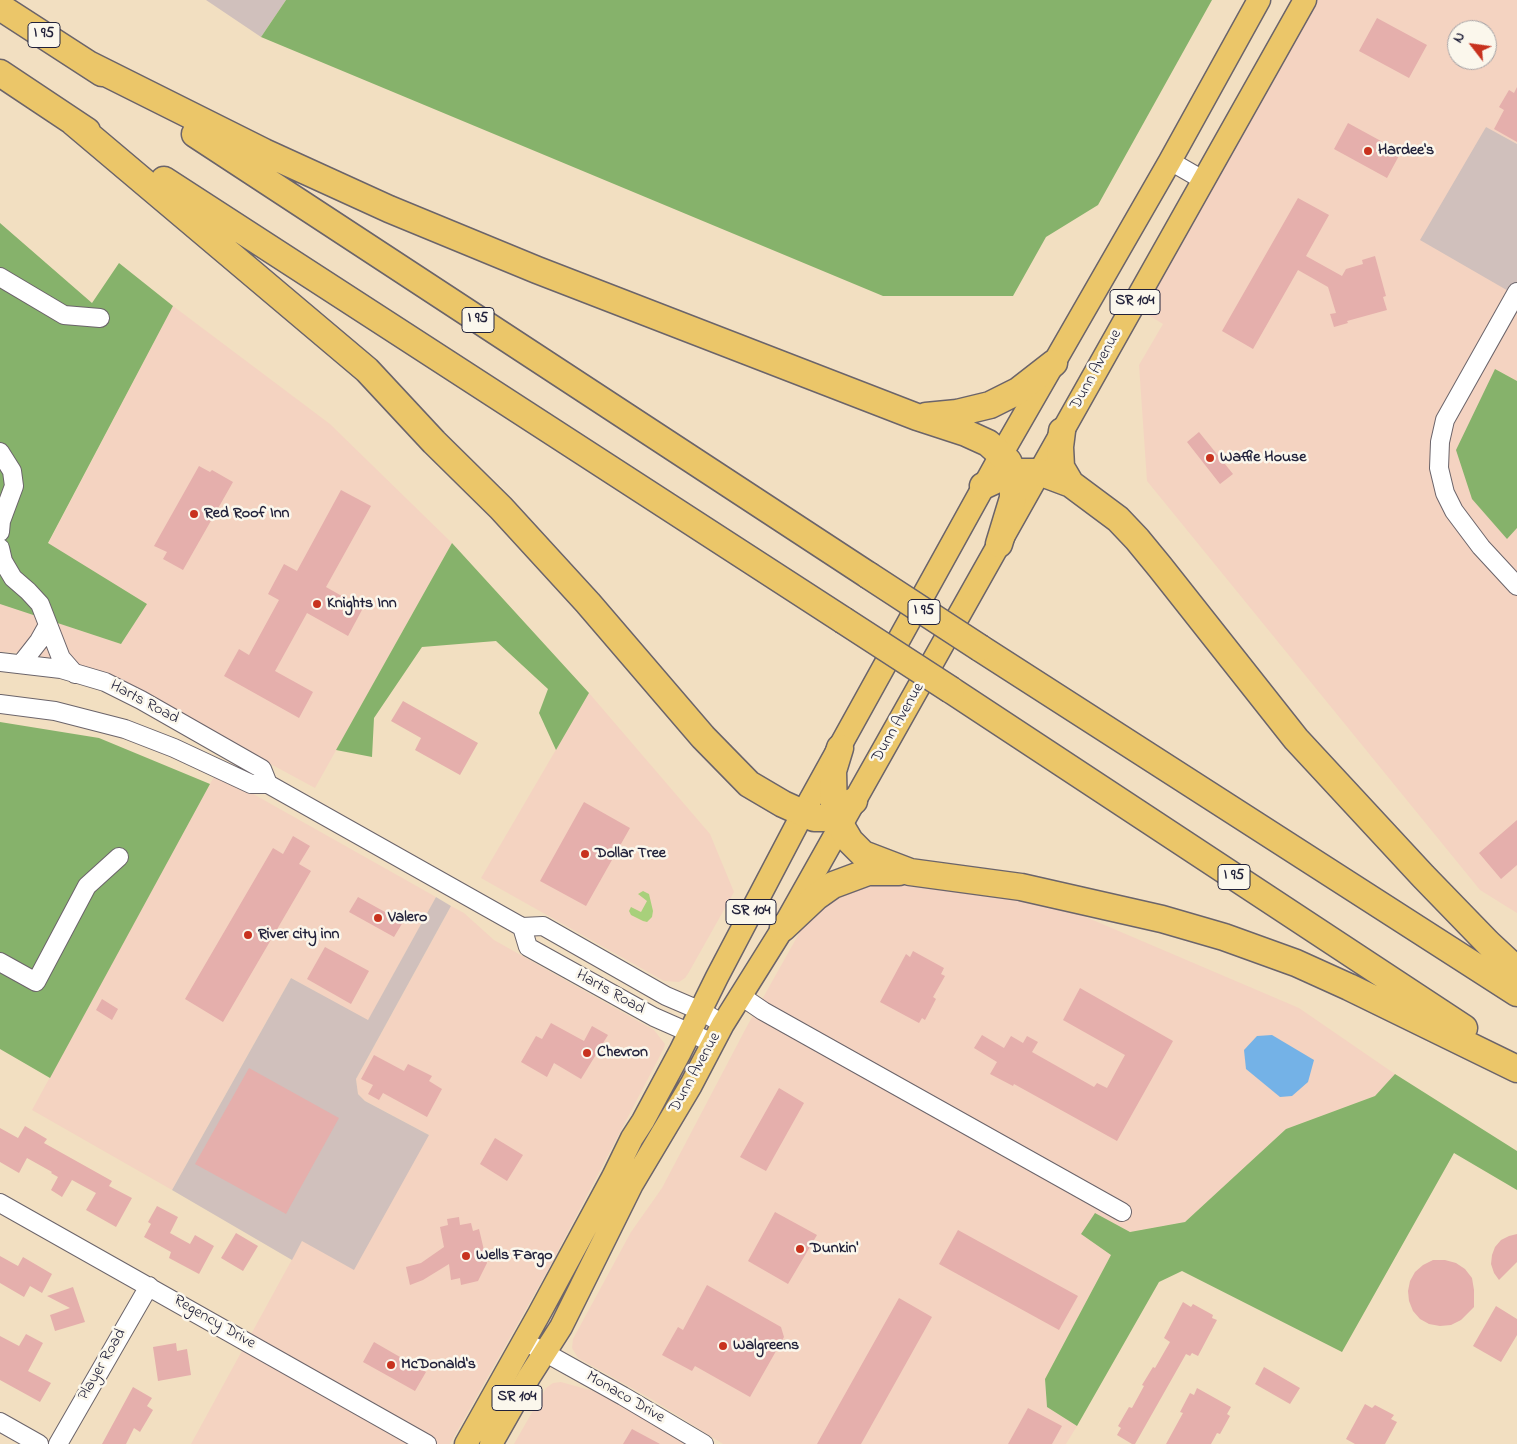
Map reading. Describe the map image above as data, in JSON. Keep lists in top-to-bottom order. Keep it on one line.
{"streets":{"highway":["I 95"],"main road":["SR 104","Dunn Avenue"],"street":["Harts Road","Regency Drive","Player Road","Monaco Drive"]},"crossings":[["Dunn Avenue","Harts Road"],["Dunn Avenue","Monaco Drive"],["Regency Drive","Player Road"]],"places":["Hardee's","Waffle House","Red Roof Inn","Knights Inn","Dollar Tree","Valero","River city inn","Chevron","Dunkin'","Wells Fargo","Walgreens","McDonald's"],"north":"top left"}
